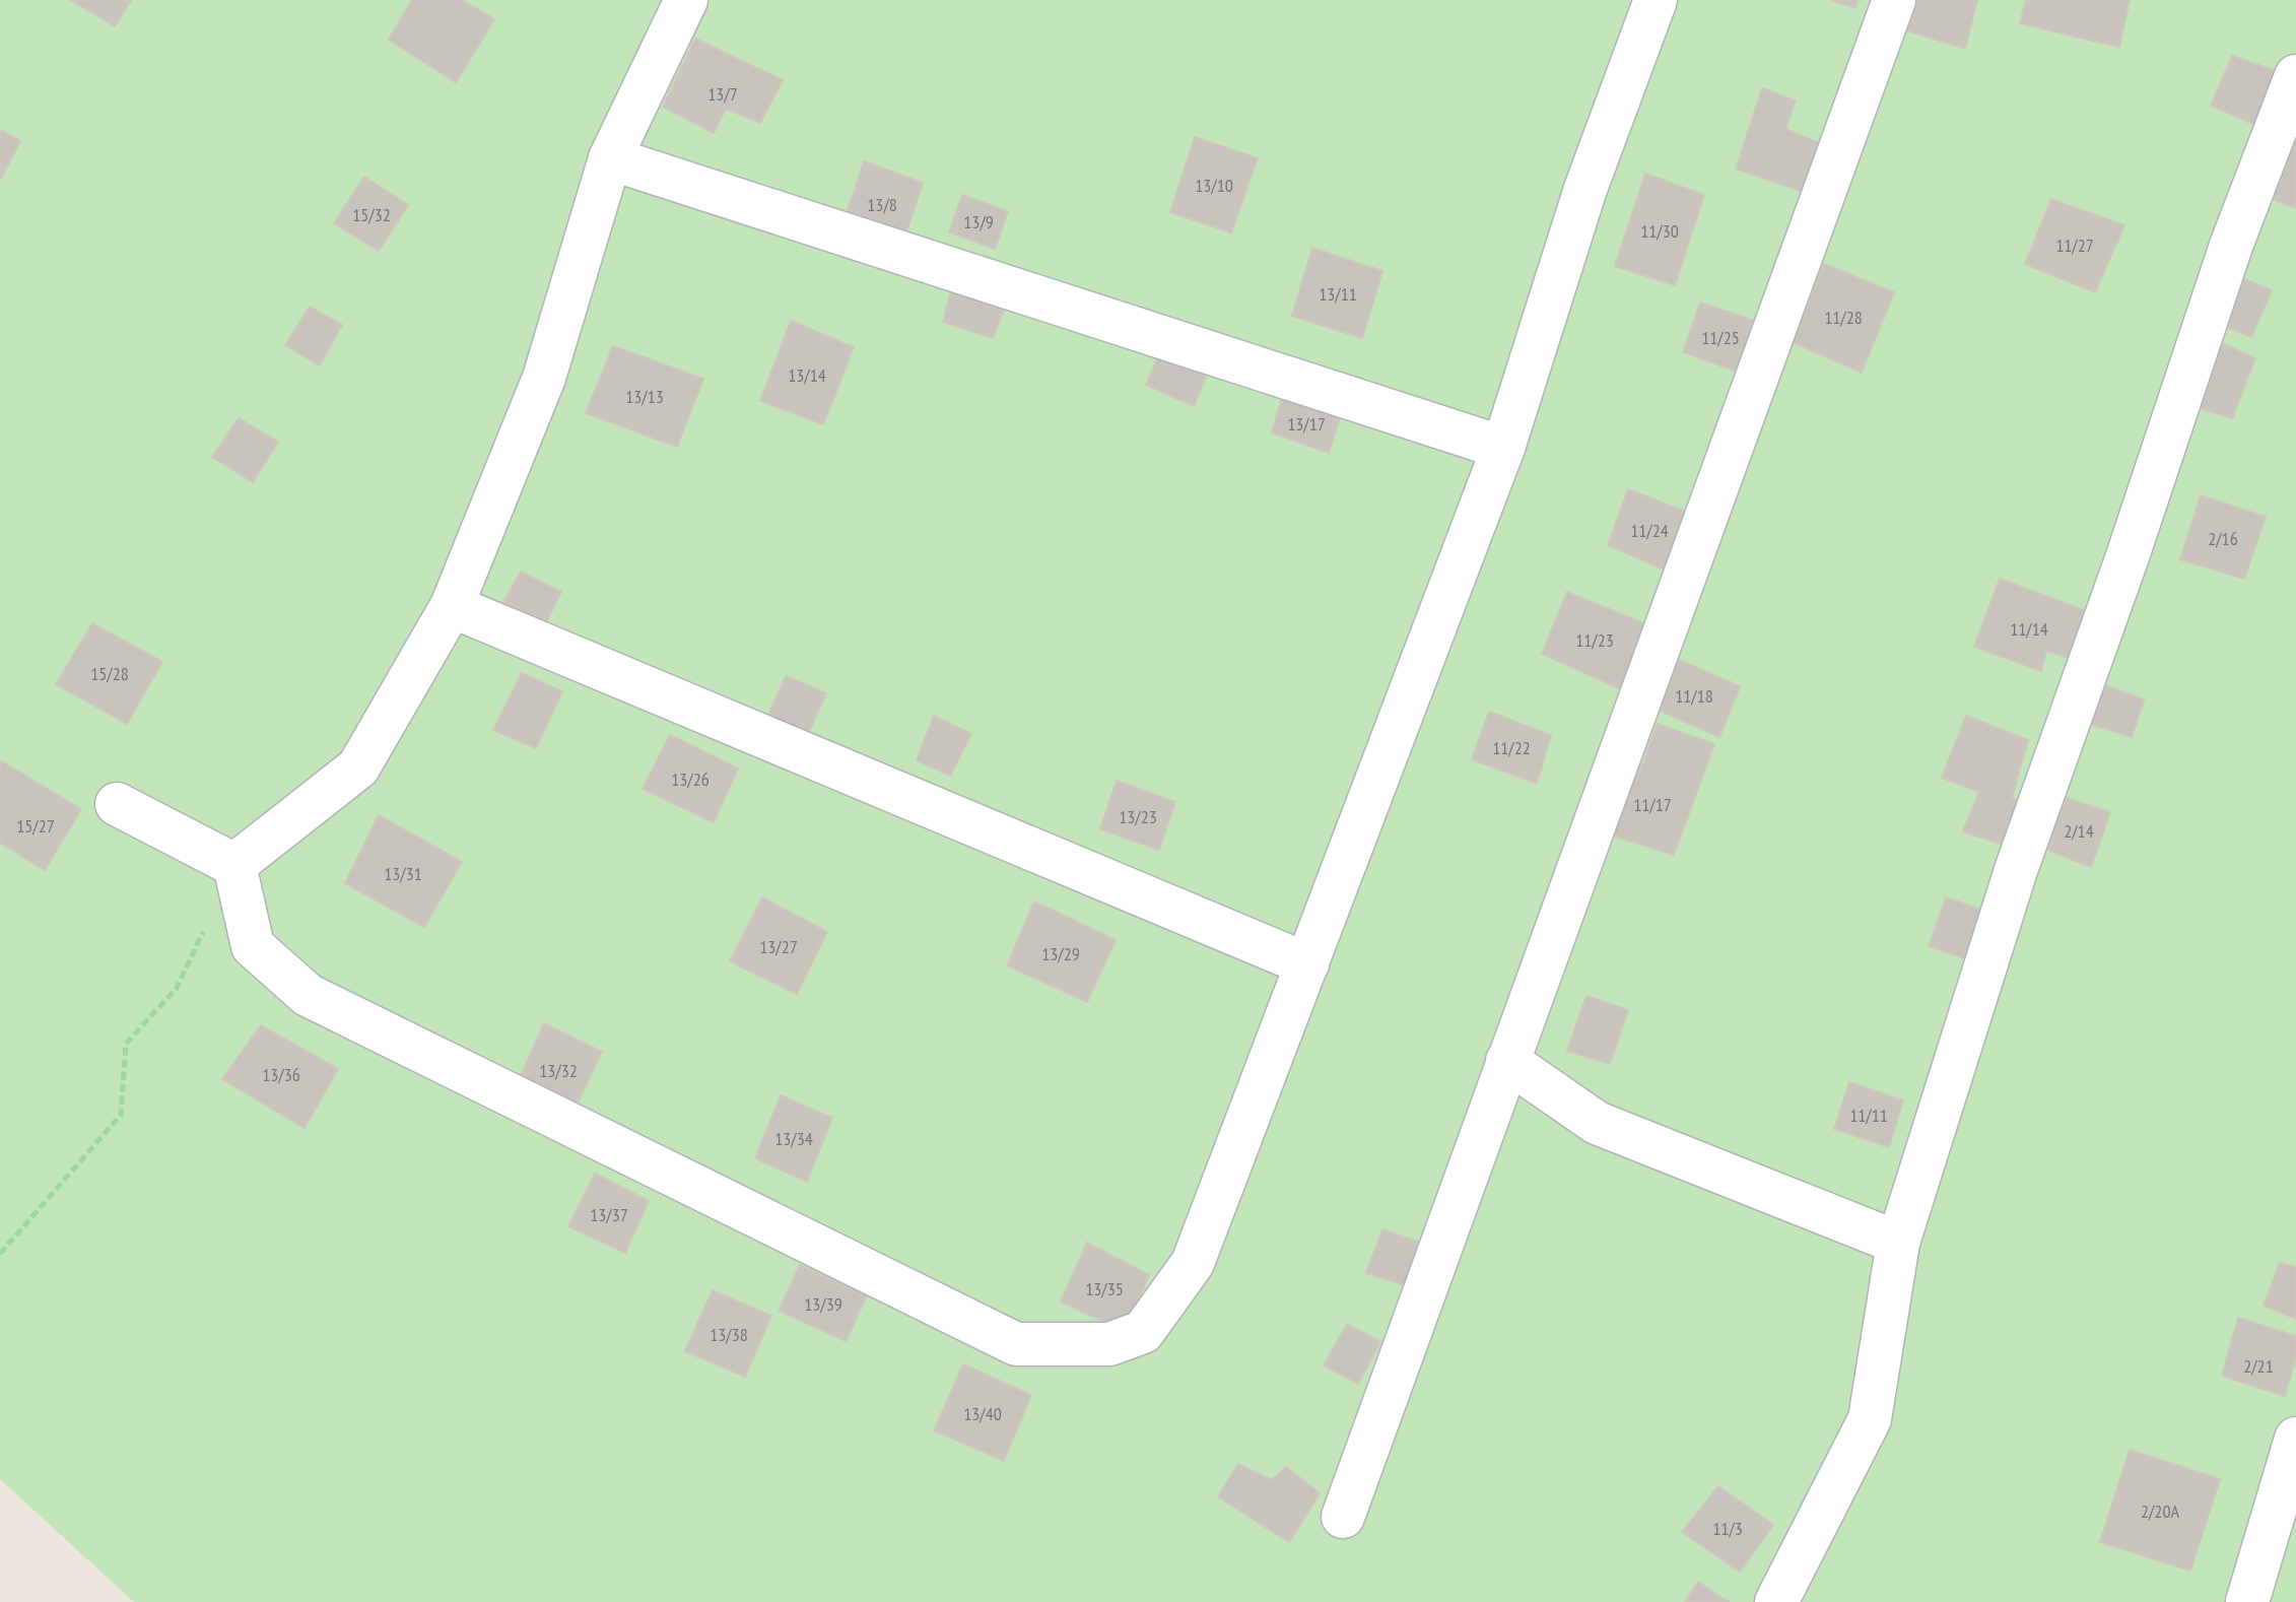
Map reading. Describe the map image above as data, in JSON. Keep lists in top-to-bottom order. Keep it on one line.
{"house_numbers":["13/7","13/10","13/8","15/32","13/9","11/30","11/27","13/11","11/28","11/25","13/14","13/13","13/17","11/24","2/16","11/14","11/23","15/28","11/18","11/22","13/26","11/17","13/23","15/27","2/14","13/31","13/27","13/29","13/32","13/36","11/11","13/34","13/37","13/35","13/39","13/38","2/21","13/40","2/20А","11/3"]}
